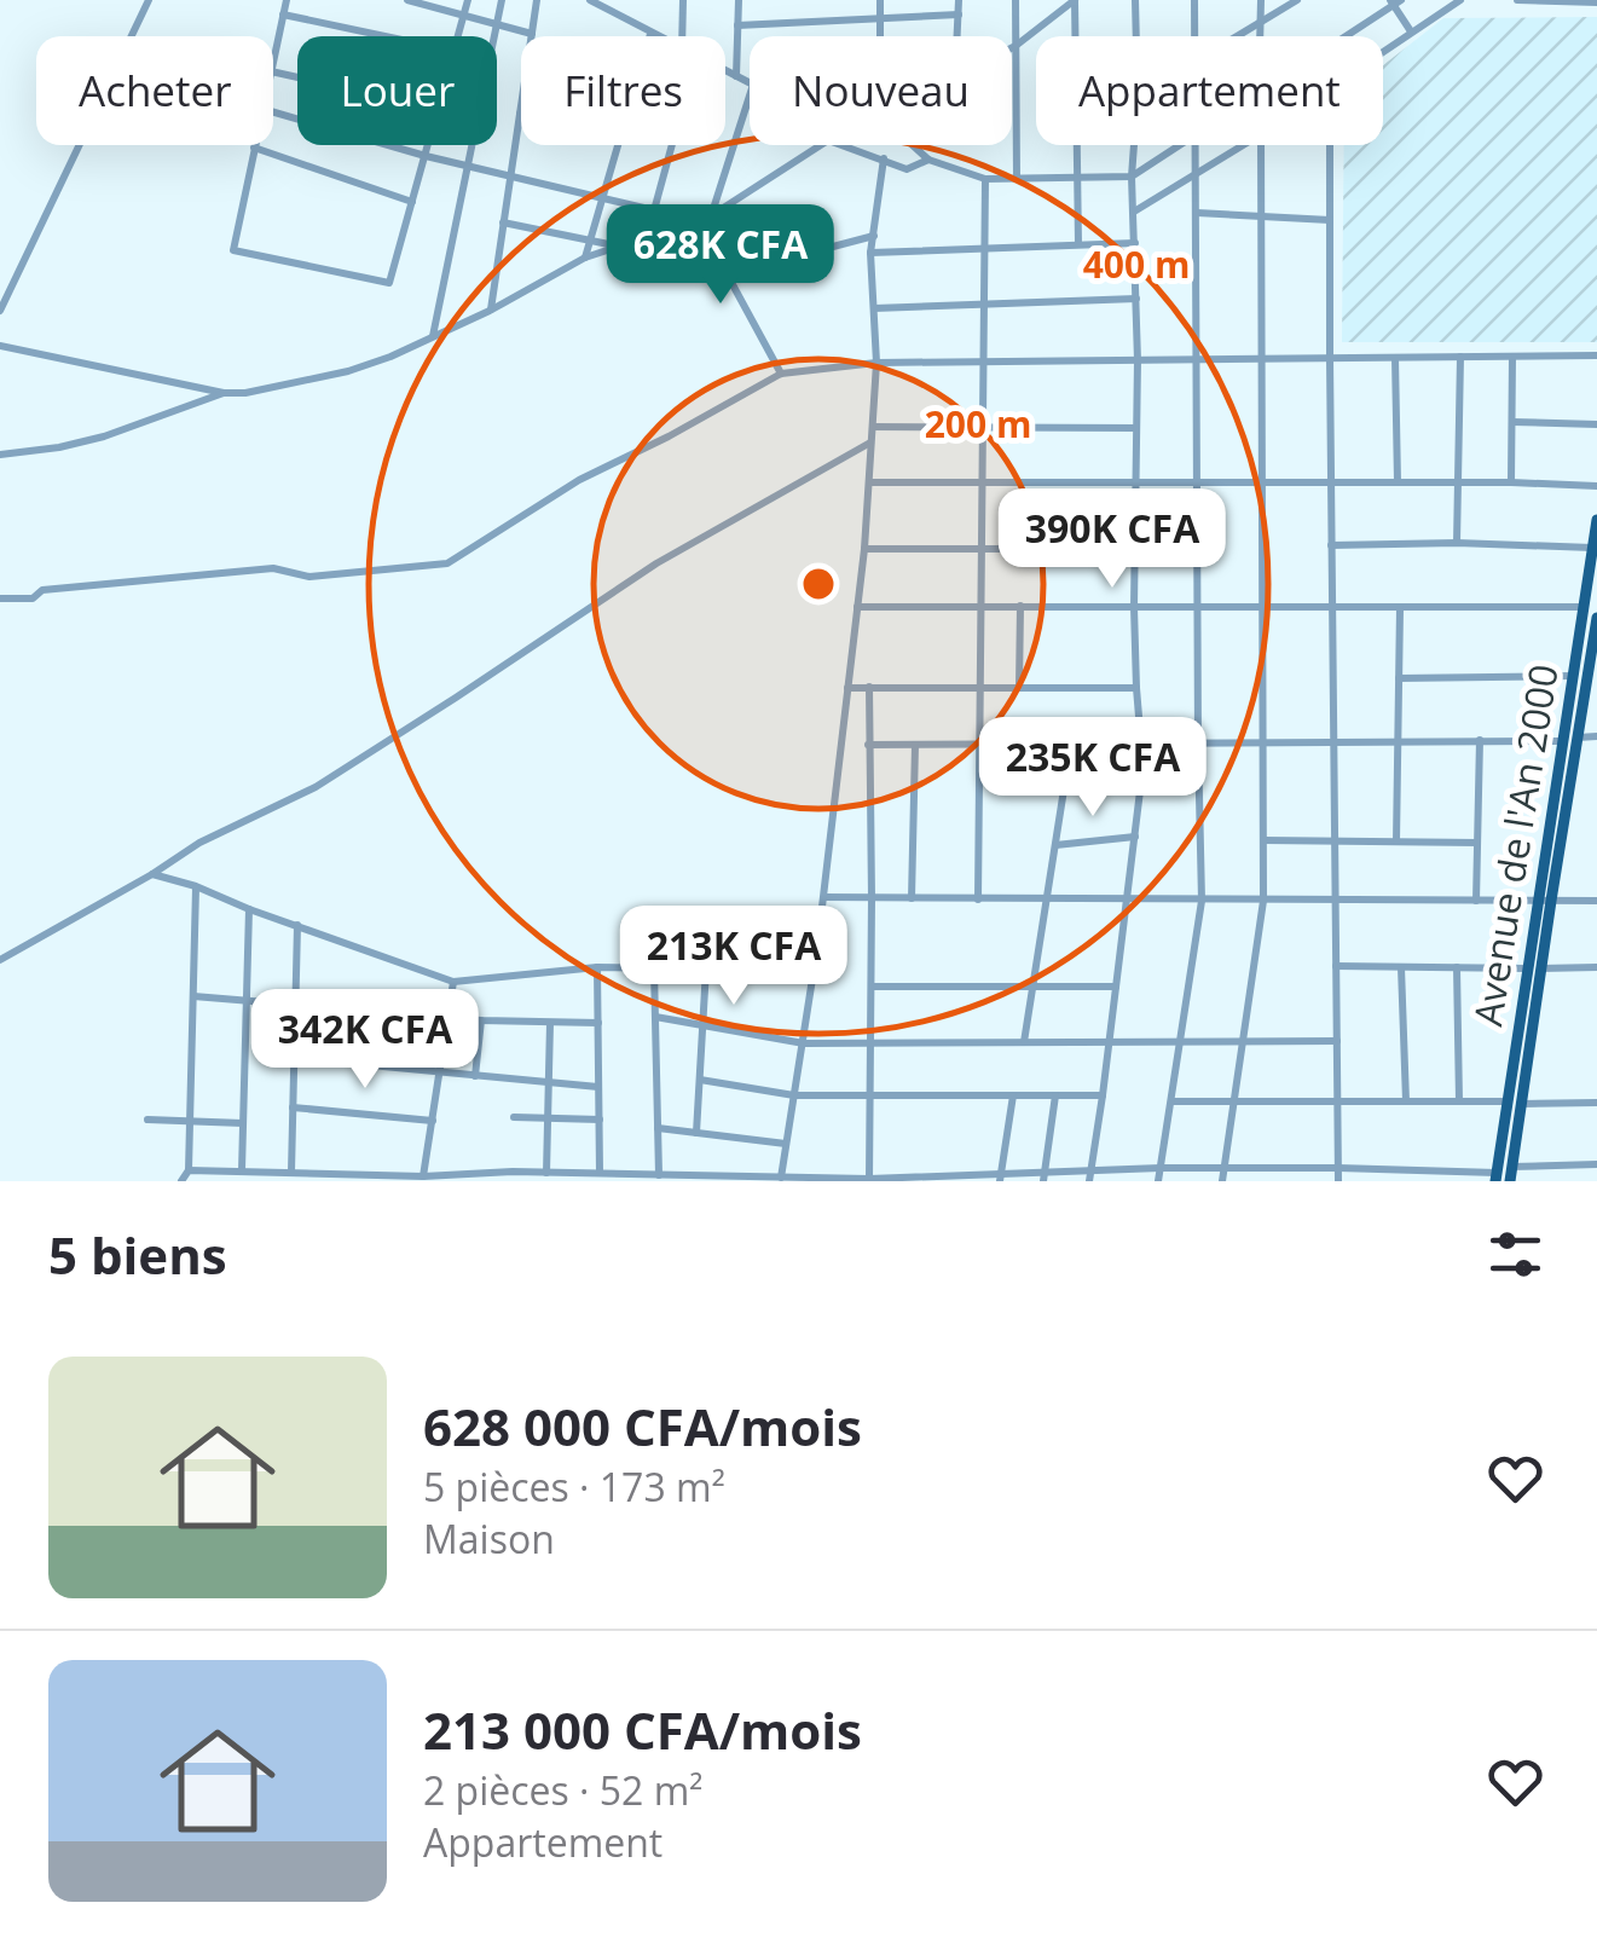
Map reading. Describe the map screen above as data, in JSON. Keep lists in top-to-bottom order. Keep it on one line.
{"streets":{"main road":["Avenue de l'An 2000"]},"page":{"chip":["Acheter","Louer","Filtres","Nouveau","Appartement"],"price":["628K CFA","390K CFA","235K CFA","213K CFA","342K CFA"],"heading":"5 biens","list":[{"name":"628 000 CFA/mois","note":"5 pièces · 173 m² · Maison"},{"name":"213 000 CFA/mois","note":"2 pièces · 52 m² · Appartement"}]},"rings":["400 m","200 m"]}
